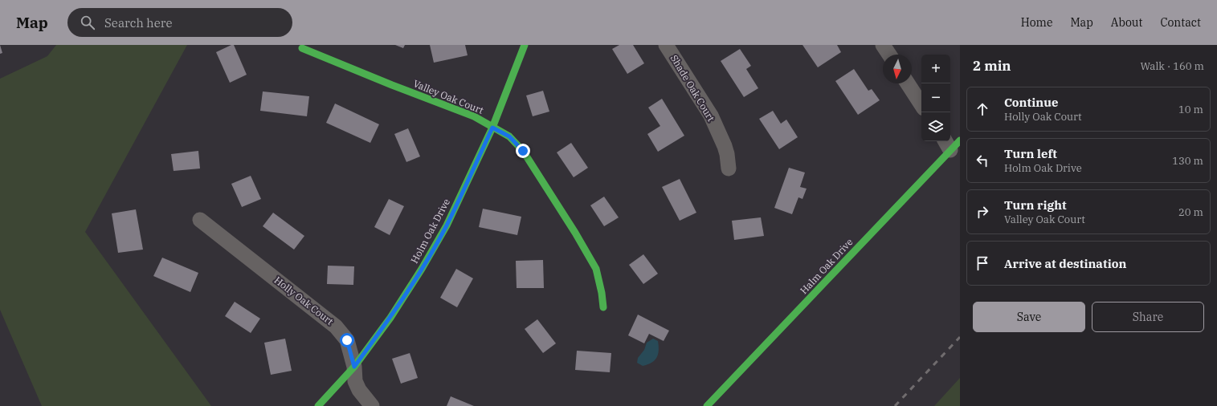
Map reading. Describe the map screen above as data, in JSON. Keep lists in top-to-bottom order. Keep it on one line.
{"streets":{"street":["Shade Oak Court","Valley Oak Court","Holm Oak Drive","Halm Oak Drive","Holly Oak Court"]},"crossings":[["Valley Oak Court","Holm Oak Drive"],["Holm Oak Drive","Holly Oak Court"]],"north":"bottom","page":{"header":"Map","search":"Search here","nav":["Home","Map","About","Contact"],"heading":["2 min","Walk · 160 m"],"map_buttons":["+","−"],"list":[["Continue","Holly Oak Court","10 m"],["Turn left","Holm Oak Drive","130 m"],["Turn right","Valley Oak Court","20 m"],"Arrive at destination"],"buttons":["Save","Share"]}}
